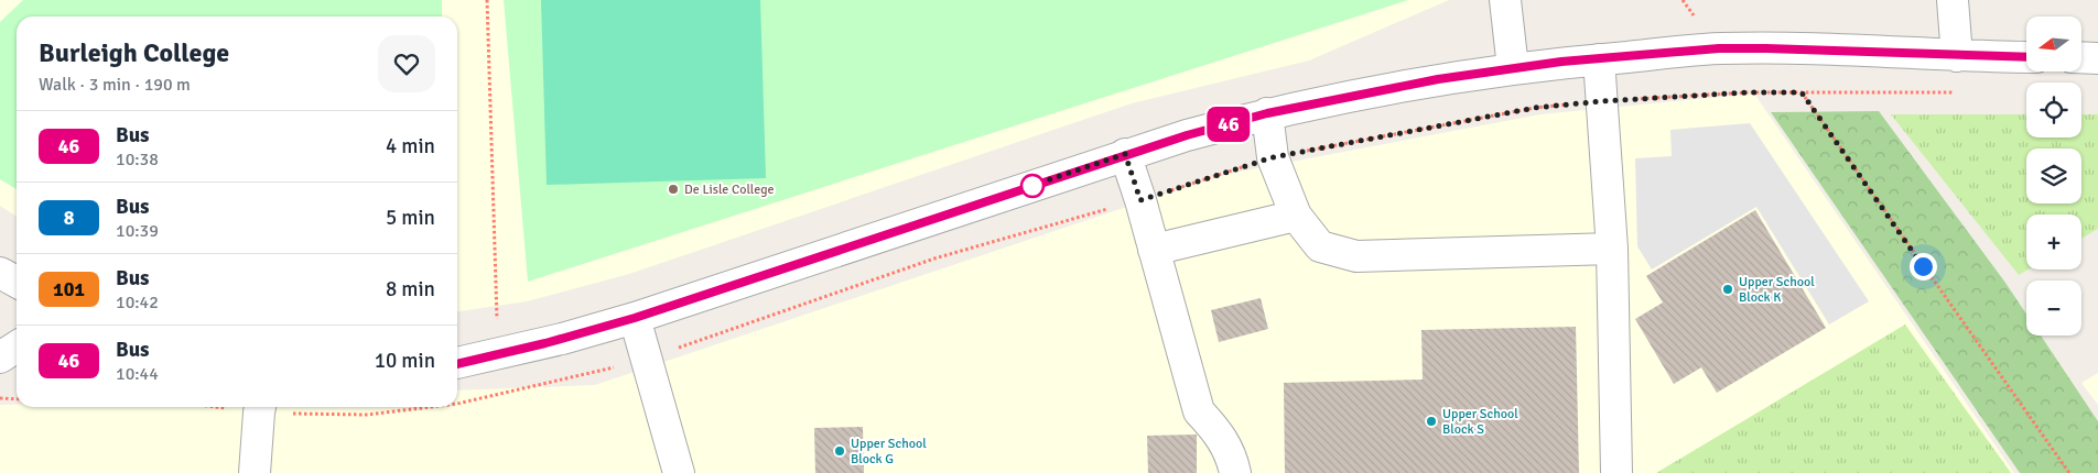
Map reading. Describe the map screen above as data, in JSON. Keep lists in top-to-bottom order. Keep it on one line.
{"places":["De Lisle College","Upper School Block K","Upper School Block S","Upper School Block G"],"lines":["bus line 46"],"north":"left","page":{"on_map":"46","map_buttons":["+","−"],"heading":["Burleigh College","Walk · 3 min · 190 m"],"list":[{"mark":"46","name":"Bus","note":"10:38","value":"4 min"},{"mark":"8","name":"Bus","note":"10:39","value":"5 min"},{"mark":"101","name":"Bus","note":"10:42","value":"8 min"},{"mark":"46","name":"Bus","note":"10:44","value":"10 min"}]}}
